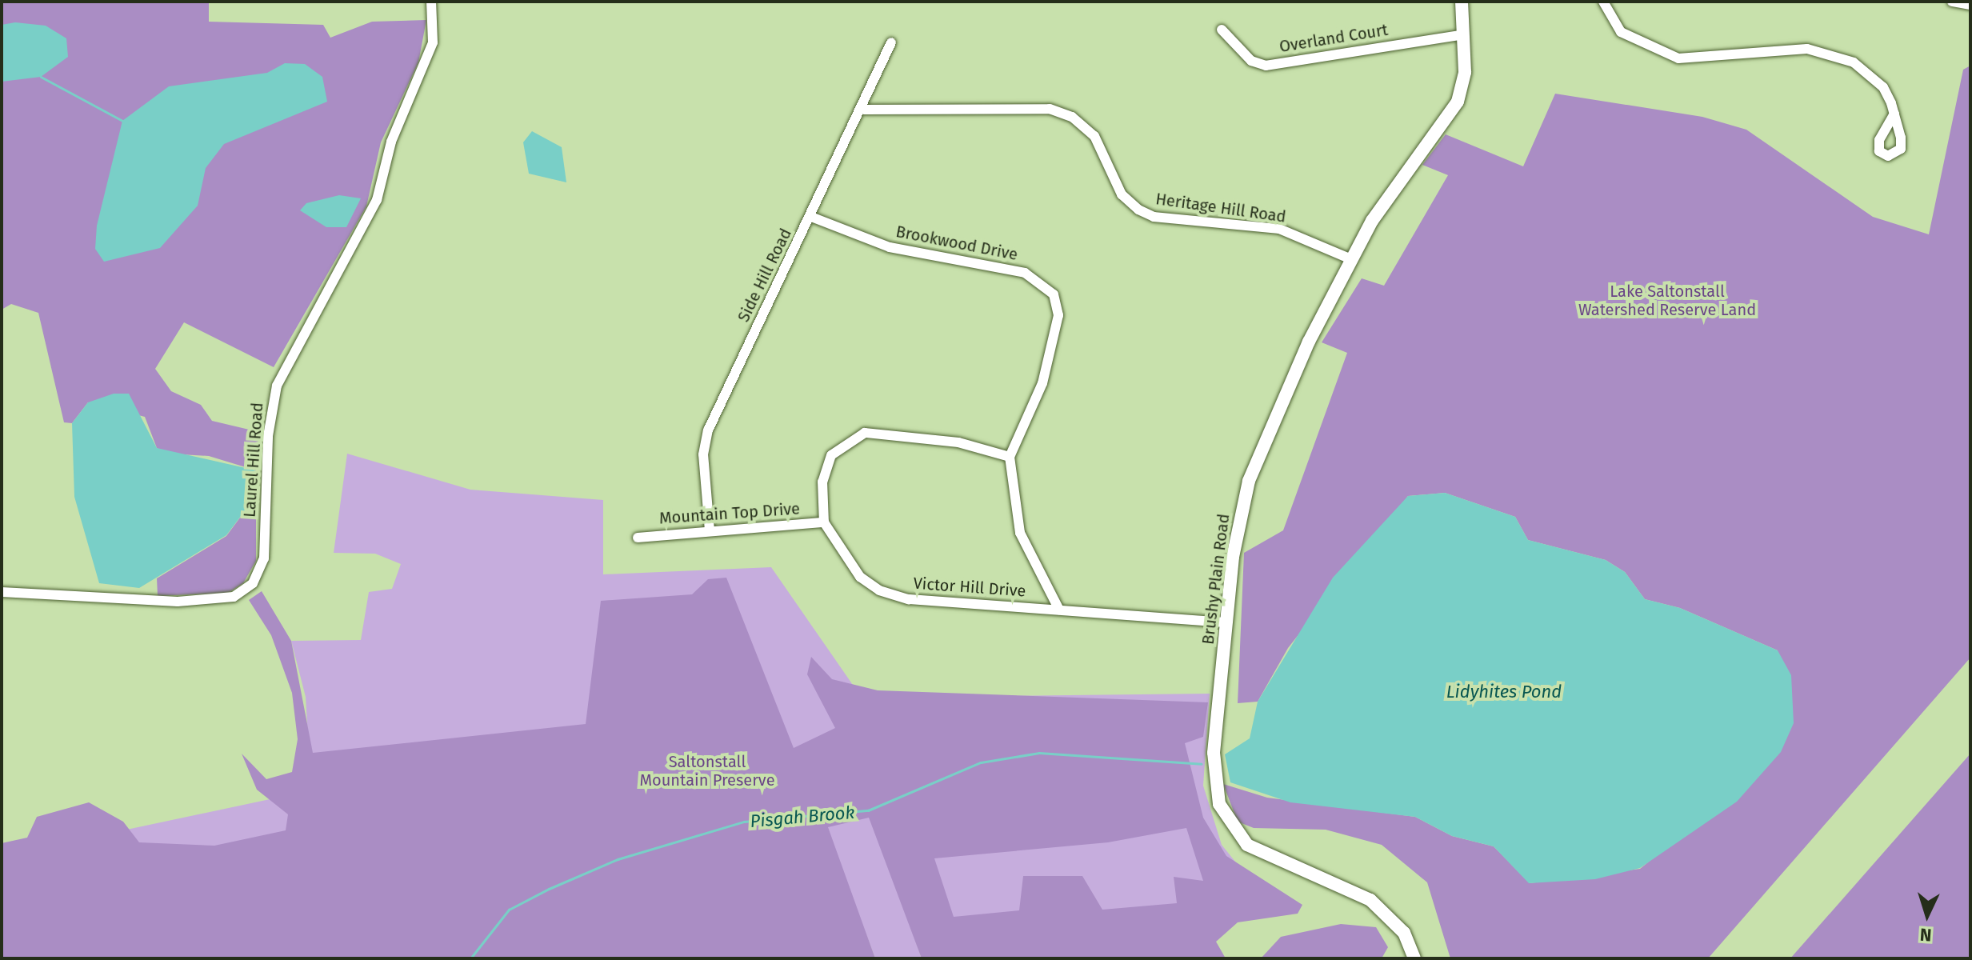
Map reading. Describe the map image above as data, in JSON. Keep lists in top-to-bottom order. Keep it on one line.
{"streets":{"main road":["Brushy Plain Road"],"street":["Overland Court","Heritage Hill Road","Brookwood Drive","Side Hill Road","Laurel Hill Road","Mountain Top Drive","Victor Hill Drive"]},"crossings":[["Overland Court","Brushy Plain Road"],["Heritage Hill Road","Side Hill Road"],["Heritage Hill Road","Brushy Plain Road"],["Brookwood Drive","Side Hill Road"],["Brookwood Drive","Victor Hill Drive"],["Side Hill Road","Mountain Top Drive"],["Mountain Top Drive","Victor Hill Drive"]],"water":["Lidyhites Pond","Pisgah Brook"],"parks":["Lake Saltonstall Watershed Reserve Land","Saltonstall Mountain Preserve"],"north":"bottom"}
